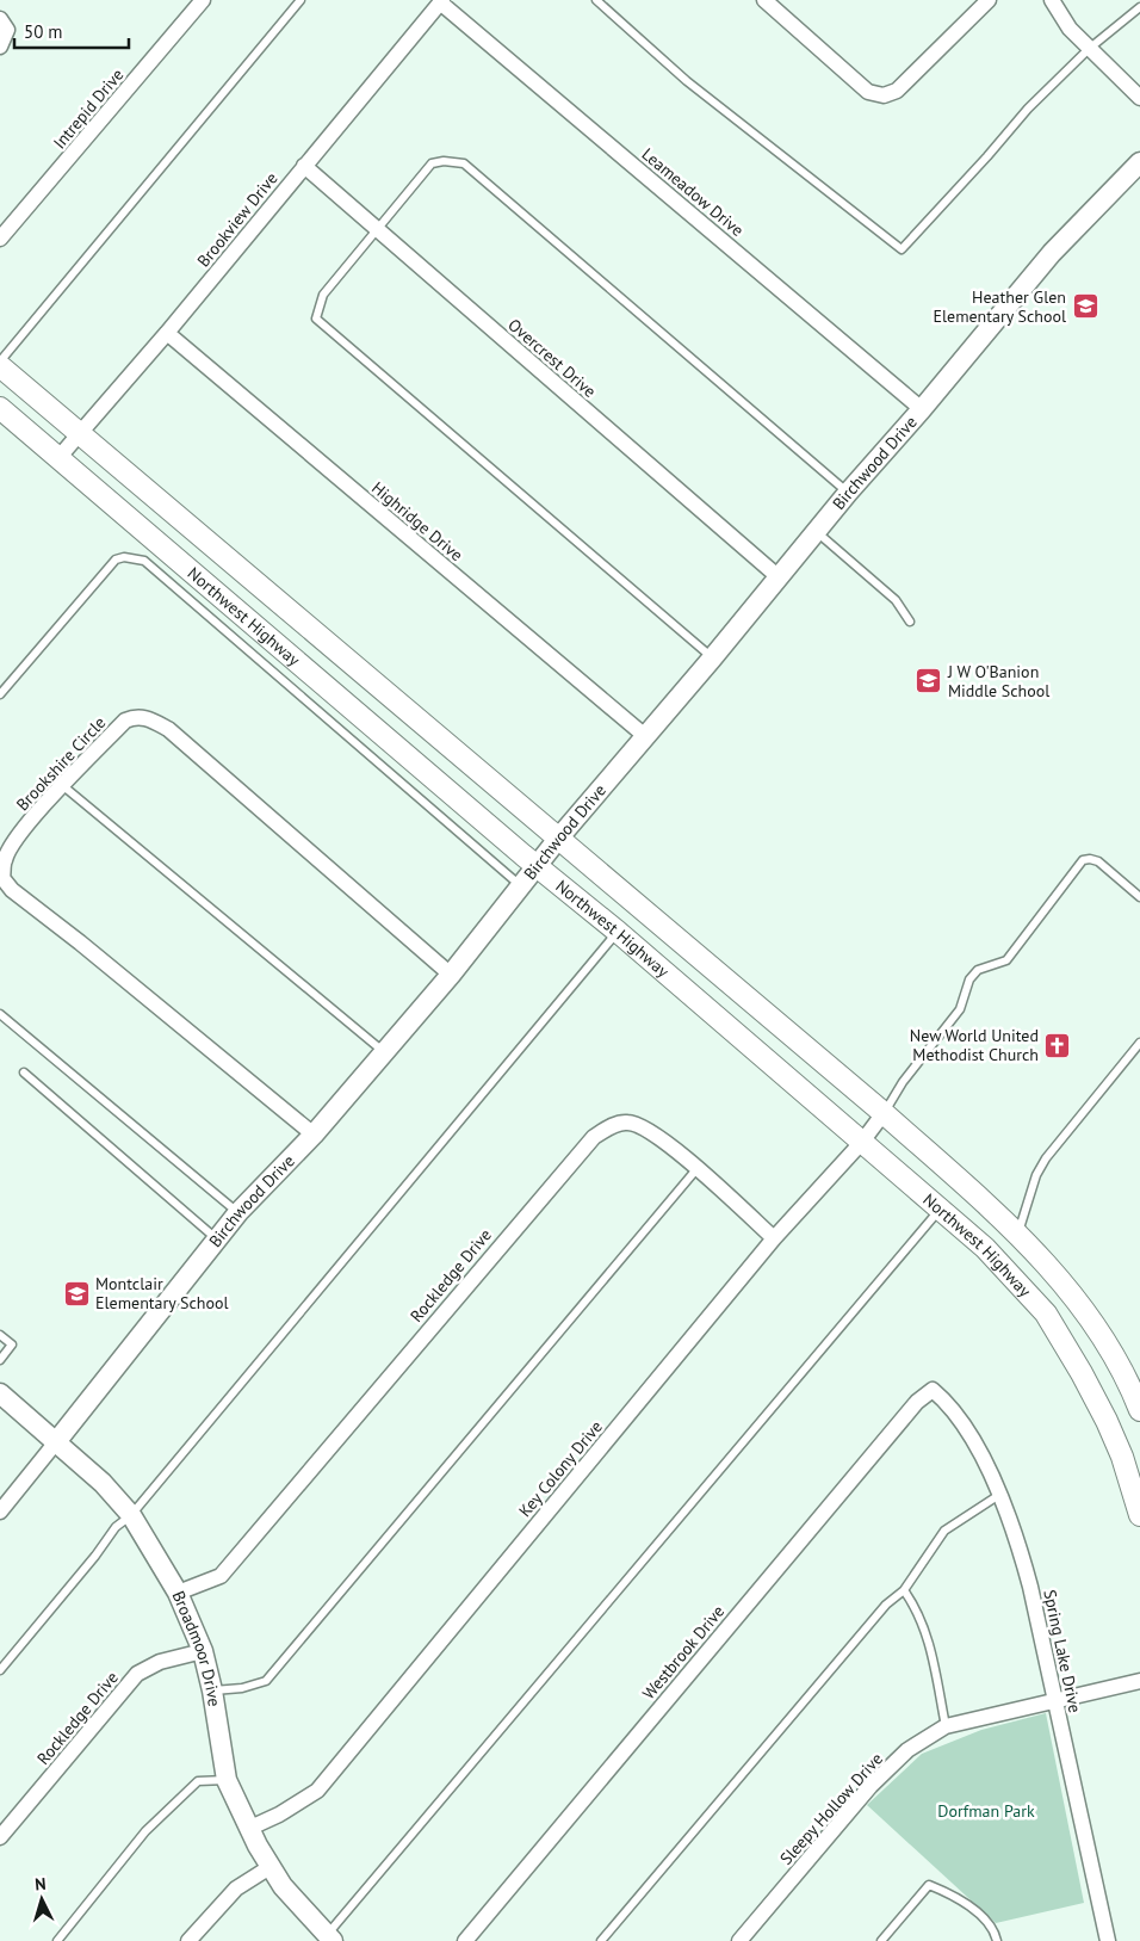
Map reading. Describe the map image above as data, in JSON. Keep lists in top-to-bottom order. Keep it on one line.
{"streets":{"main road":["Northwest Highway"],"street":["Intrepid Drive","Leameadow Drive","Brookview Drive","Overcrest Drive","Birchwood Drive","Highridge Drive","Brookshire Circle","Rockledge Drive","Key Colony Drive","Broadmoor Drive","Spring Lake Drive","Westbrook Drive","Sleepy Hollow Drive"]},"crossings":[["Leameadow Drive","Brookview Drive"],["Leameadow Drive","Birchwood Drive"],["Brookview Drive","Overcrest Drive"],["Brookview Drive","Highridge Drive"],["Brookview Drive","Northwest Highway"],["Overcrest Drive","Birchwood Drive"],["Birchwood Drive","Highridge Drive"],["Birchwood Drive","Northwest Highway"],["Birchwood Drive","Brookshire Circle"],["Birchwood Drive","Broadmoor Drive"],["Northwest Highway","Key Colony Drive"],["Rockledge Drive","Key Colony Drive"],["Rockledge Drive","Broadmoor Drive"],["Key Colony Drive","Broadmoor Drive"],["Spring Lake Drive","Westbrook Drive"],["Spring Lake Drive","Sleepy Hollow Drive"]],"parks":["Dorfman Park"],"places":{"school or university":["Heather Glen Elementary School","J W O'Banion Middle School","Montclair Elementary School"],"church":["New World United Methodist Church"]},"scale_bar":"50 m","north":"top"}
